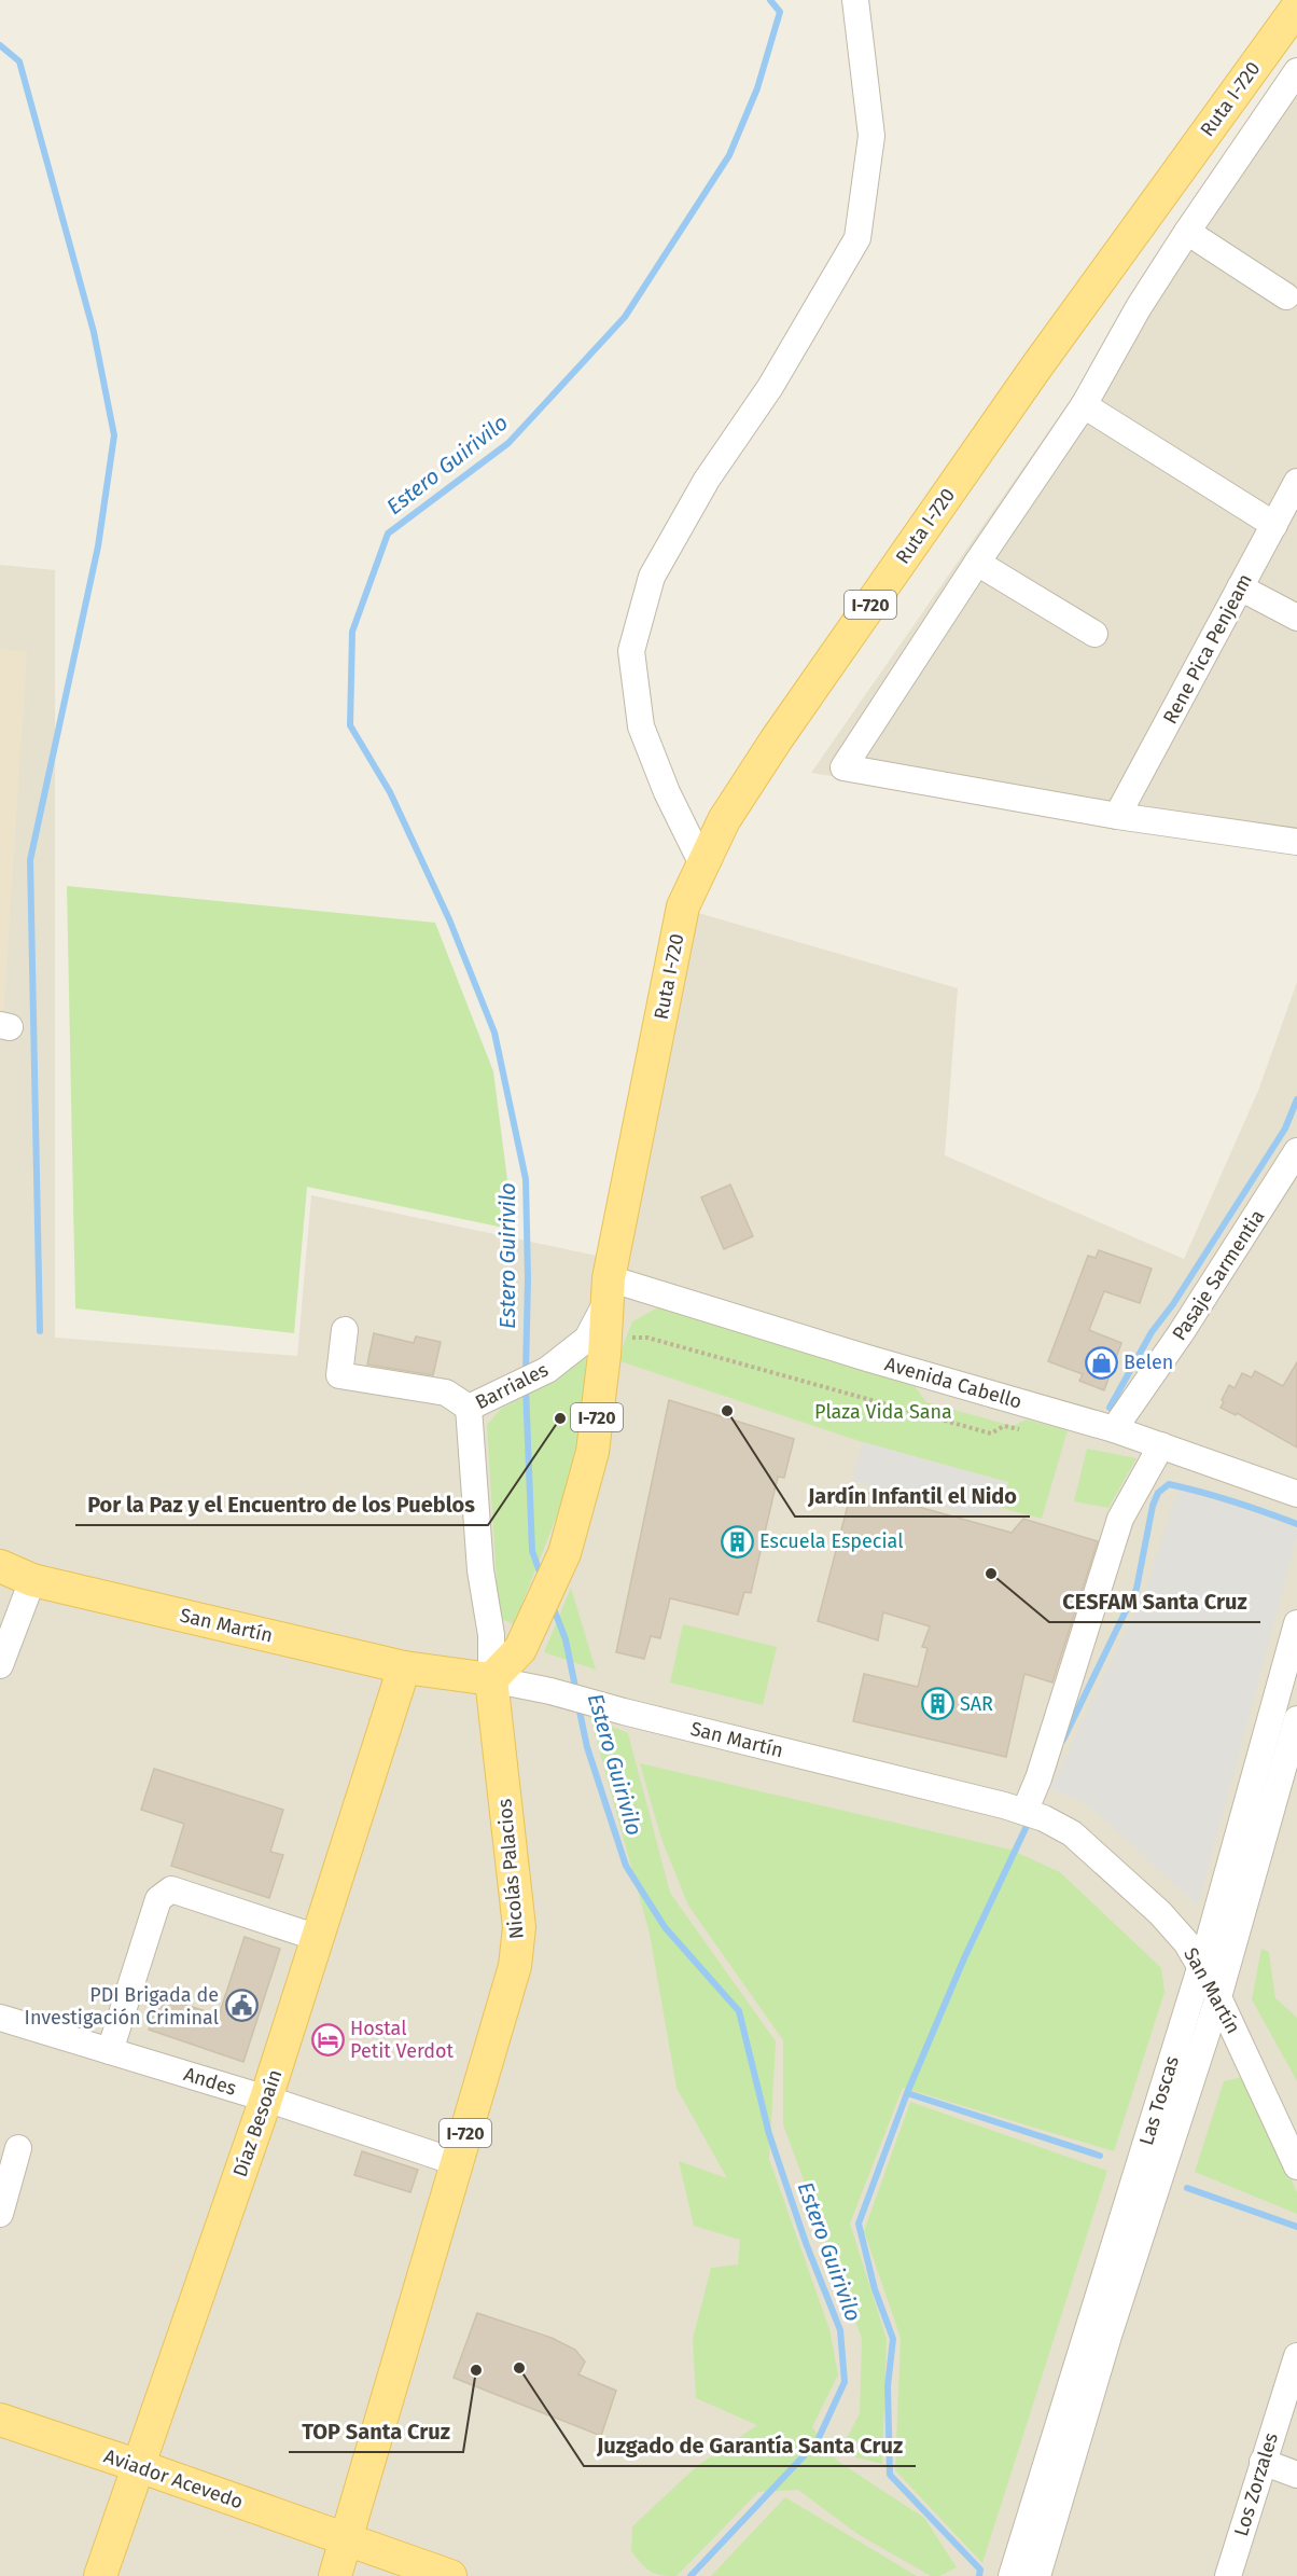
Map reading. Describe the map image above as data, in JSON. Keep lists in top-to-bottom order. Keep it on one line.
{"streets":{"main road":["Ruta I-720","I-720","San Martín","Nicolás Palacios","Díaz Besoaín","Aviador Acevedo"],"street":["Rene Pica Penjeam","Pasaje Sarmentia","Avenida Cabello","Barriales","Andes","Las Toscas","Los Zorzales"]},"crossings":[["Ruta I-720","I-720"],["Ruta I-720","Avenida Cabello"],["Ruta I-720","Barriales"],["I-720","Avenida Cabello"],["I-720","Barriales"],["I-720","San Martín"],["I-720","Nicolás Palacios"],["Pasaje Sarmentia","Avenida Cabello"],["Avenida Cabello","Barriales"],["Barriales","San Martín"],["Barriales","Nicolás Palacios"],["San Martín","Nicolás Palacios"],["San Martín","Las Toscas"],["San Martín","Díaz Besoaín"],["Nicolás Palacios","Andes"],["Nicolás Palacios","Aviador Acevedo"],["Andes","Díaz Besoaín"],["Díaz Besoaín","Aviador Acevedo"]],"water":["Estero Guirivilo"],"parks":["Plaza Vida Sana"],"places":{"shop":["Belen"],"other":["Jardín Infantil el Nido","Por la Paz y el Encuentro de los Pueblos","CESFAM Santa Cruz","Juzgado de Garantía Santa Cruz","TOP Santa Cruz"],"building":["Escuela Especial","SAR"],"public building":["PDI Brigada de Investigación Criminal"],"hotel":["Hostal Petit Verdot"]}}
